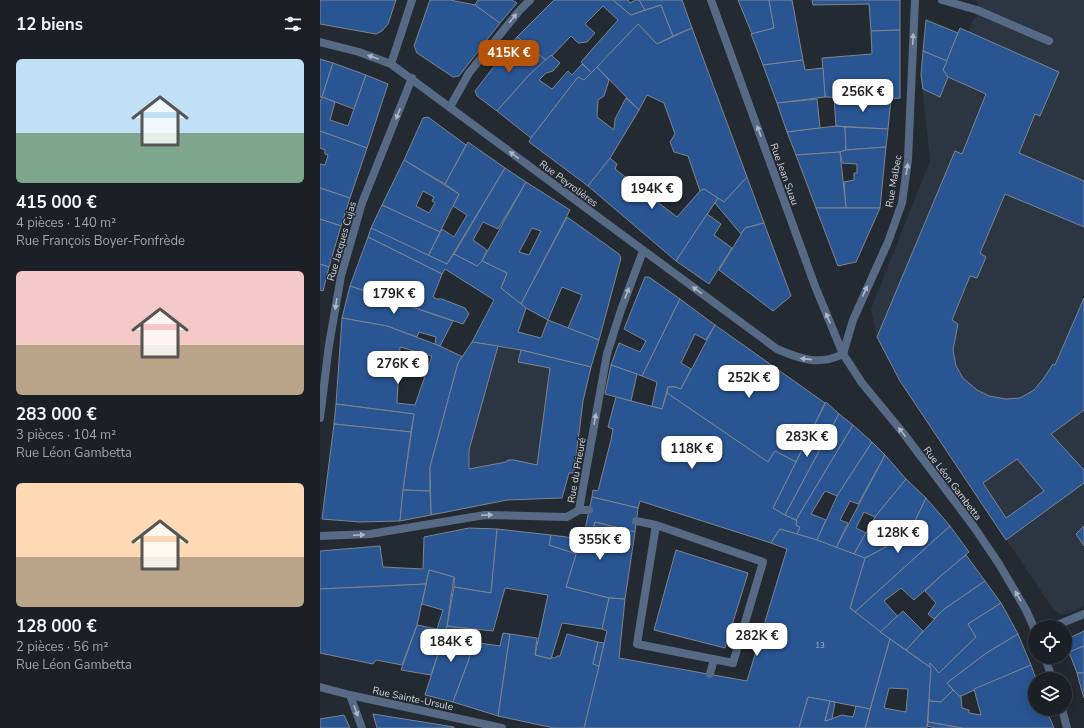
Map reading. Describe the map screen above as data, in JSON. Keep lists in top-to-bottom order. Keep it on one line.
{"streets":{"street":["Rue Jean Suau","Rue Malbec","Rue Peyrolières","Rue Jacques Cujas","Rue du Prieuré","Rue Léon Gambetta","Rue Sainte-Ursule"]},"crossings":[["Rue Jean Suau","Rue Malbec"],["Rue Jean Suau","Rue Peyrolières"],["Rue Jean Suau","Rue Léon Gambetta"],["Rue Malbec","Rue Peyrolières"],["Rue Malbec","Rue Léon Gambetta"],["Rue Peyrolières","Rue Jacques Cujas"],["Rue Peyrolières","Rue du Prieuré"],["Rue Peyrolières","Rue Léon Gambetta"]],"one_way":["Rue Jean Suau","Rue Malbec","Rue Peyrolières","Rue Jacques Cujas","Rue du Prieuré","Rue Léon Gambetta"],"house_numbers":["13"],"page":{"heading":"12 biens","price":["415K €","256K €","194K €","179K €","276K €","252K €","283K €","118K €","128K €","355K €","282K €","184K €"],"list":[{"name":"415 000 €","note":"4 pièces · 140 m² · Rue François Boyer-Fonfrède"},{"name":"283 000 €","note":"3 pièces · 104 m² · Rue Léon Gambetta"},{"name":"128 000 €","note":"2 pièces · 56 m² · Rue Léon Gambetta"}]}}
